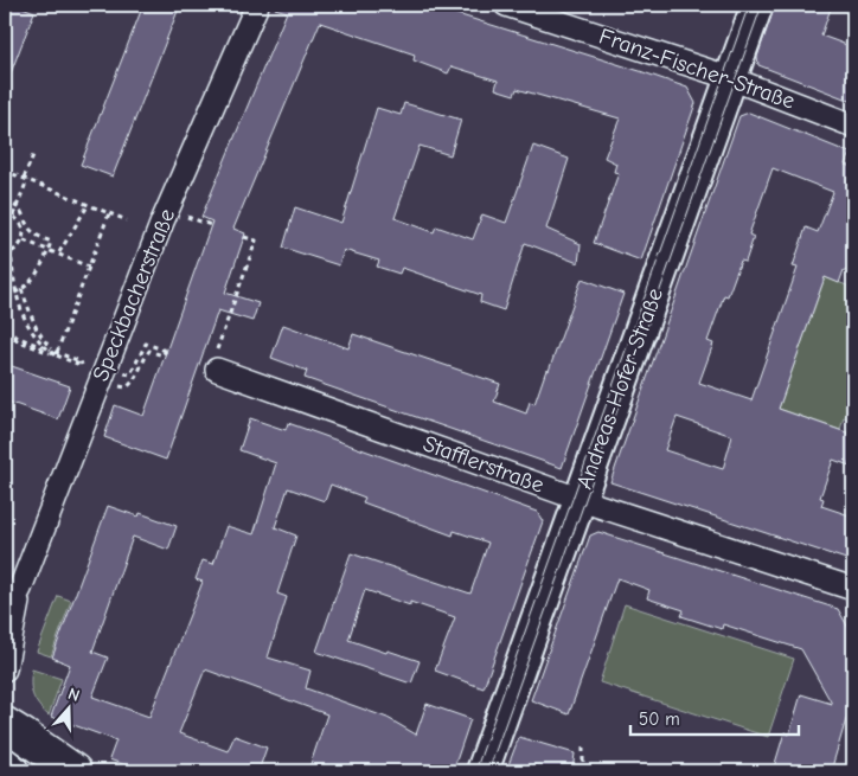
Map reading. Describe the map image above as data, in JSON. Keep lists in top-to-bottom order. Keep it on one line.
{"streets":{"street":["Franz-Fischer-Straße","Speckbacherstraße","Andreas-Hofer-Straße","Stafflerstraße"]},"crossings":[["Franz-Fischer-Straße","Andreas-Hofer-Straße"],["Andreas-Hofer-Straße","Stafflerstraße"]],"scale_bar":"50 m","north":"top"}
